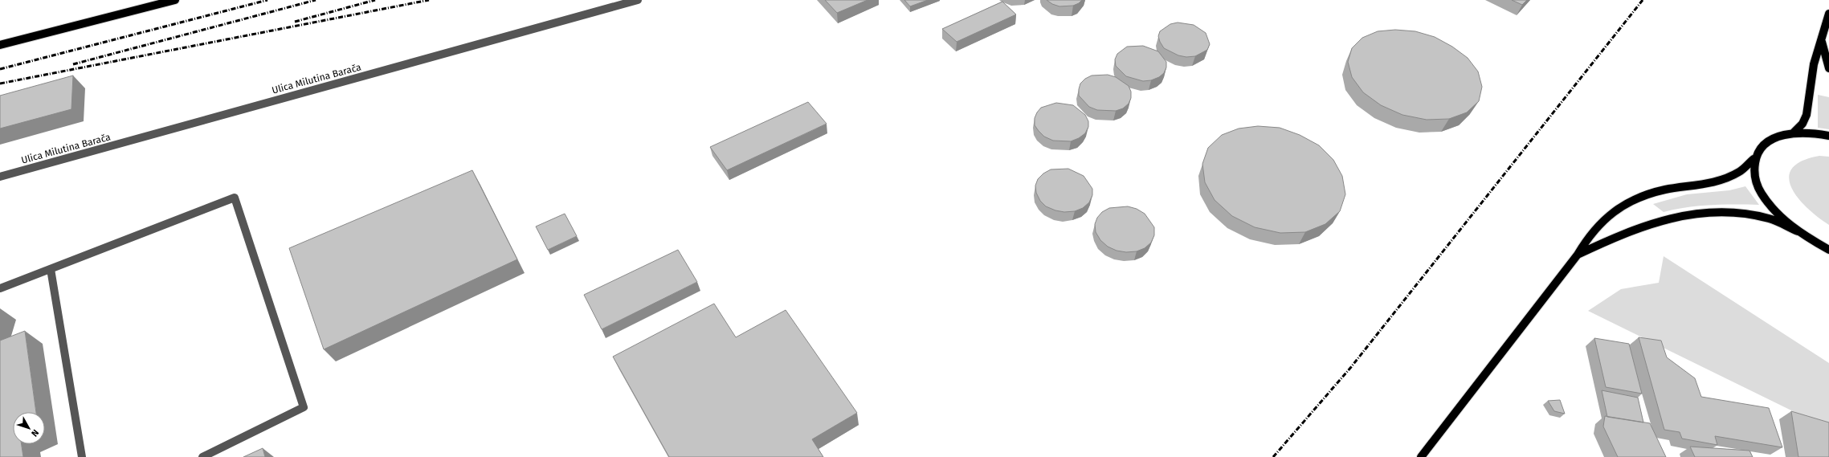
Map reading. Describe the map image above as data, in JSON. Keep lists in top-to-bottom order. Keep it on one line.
{"streets":{"street":["Ulica Milutina Barača"]},"north":"bottom right"}
